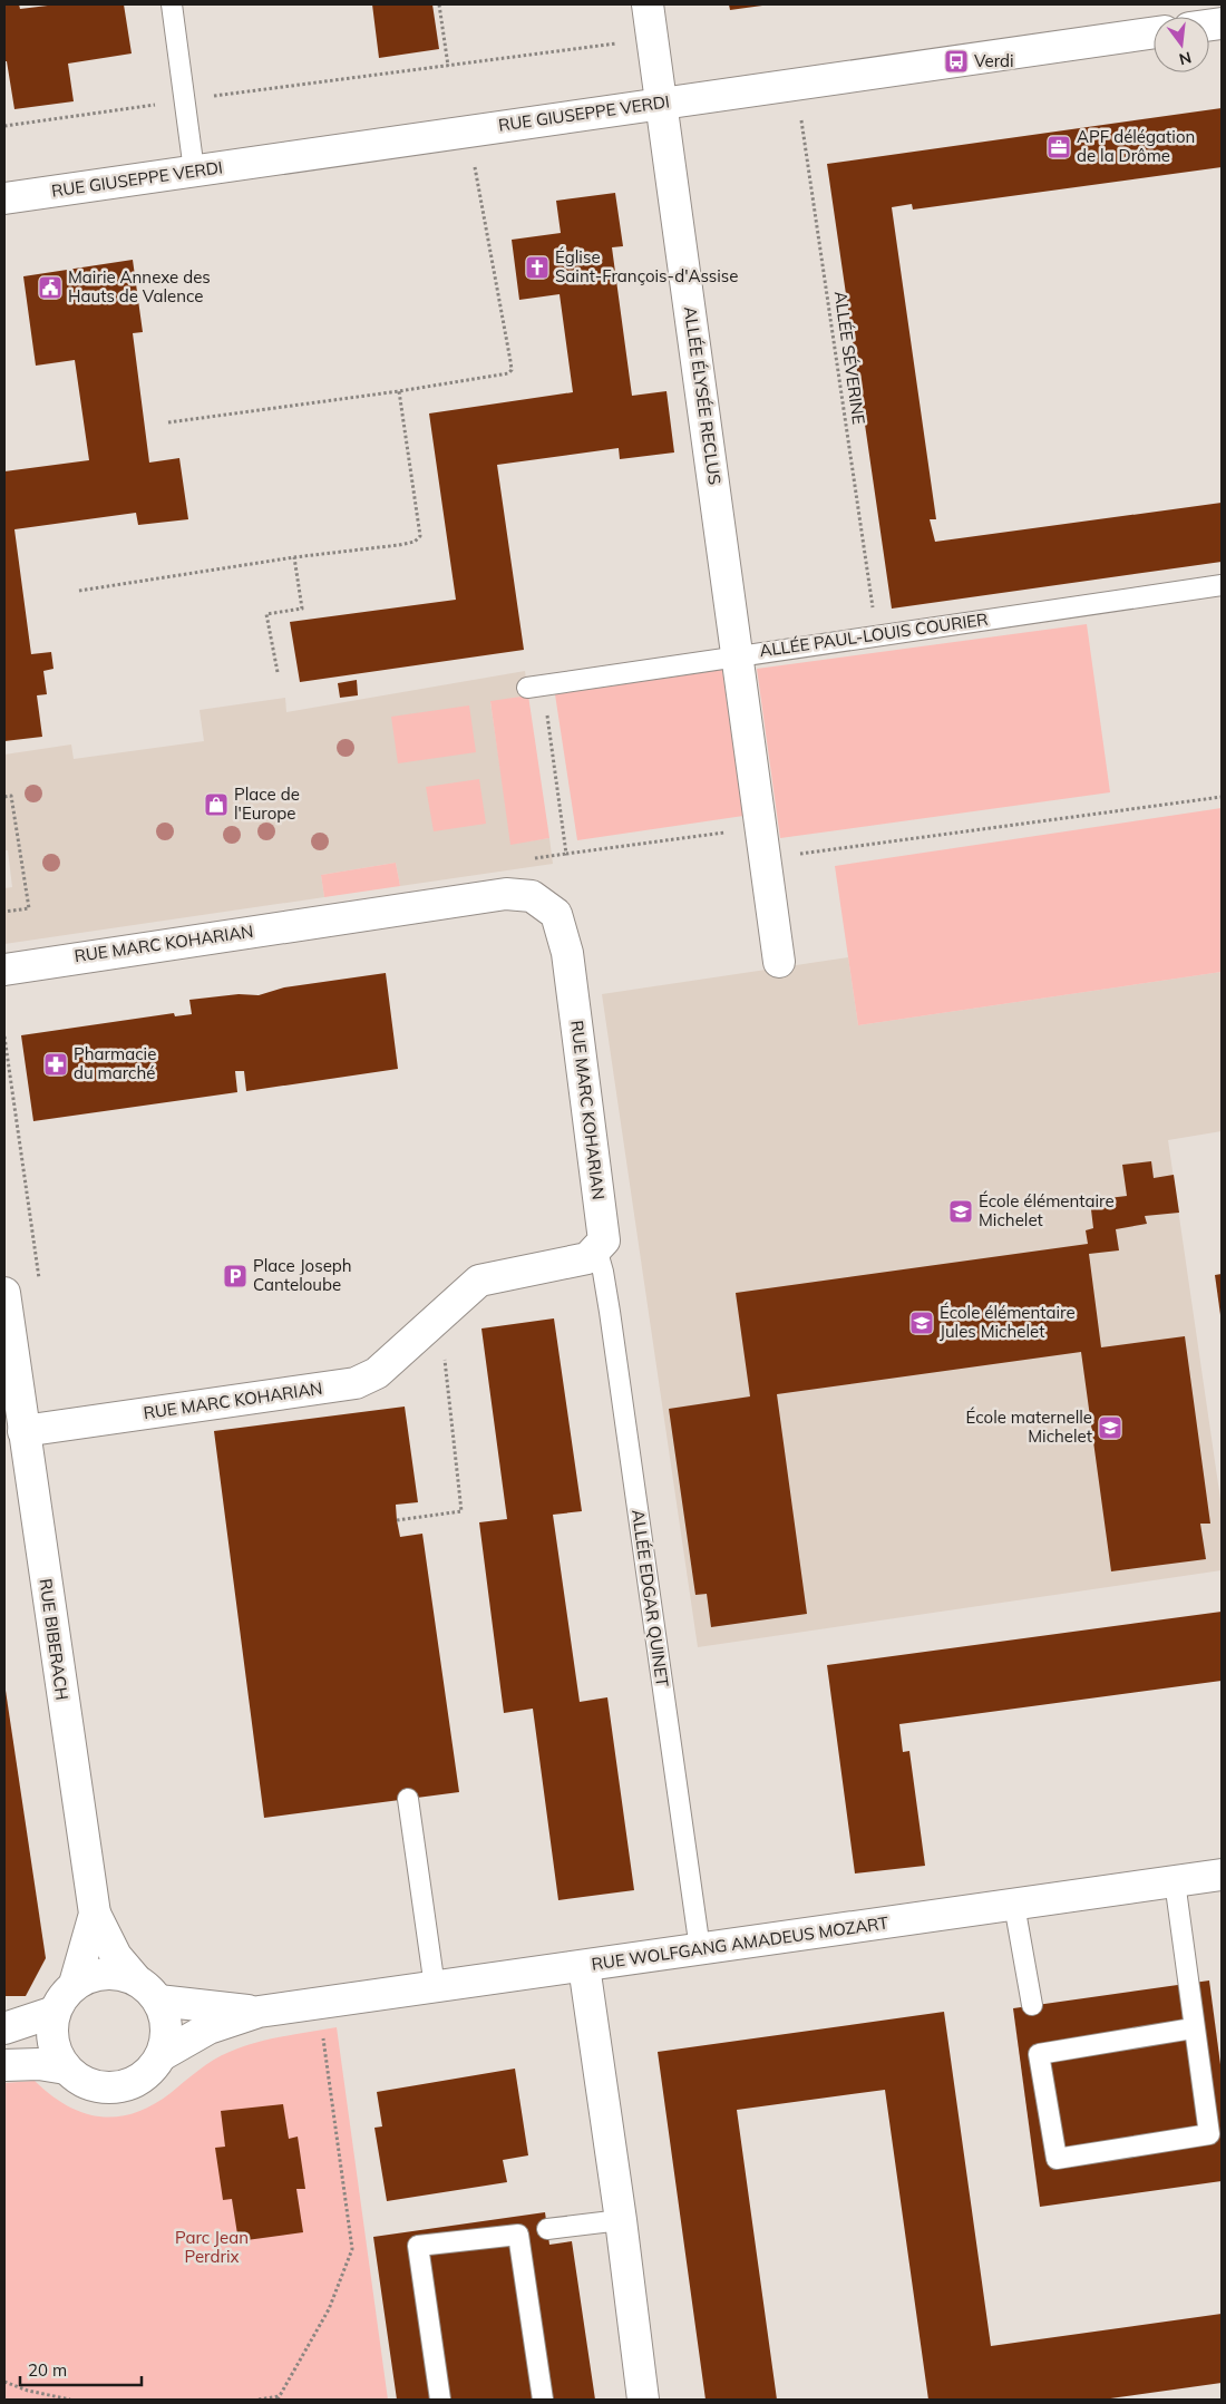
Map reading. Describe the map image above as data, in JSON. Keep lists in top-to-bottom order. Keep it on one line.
{"streets":{"street":["RUE GIUSEPPE VERDI","ALLÉE ÉLYSÉE RECLUS","RUE MARC KOHARIAN","RUE BIBERACH","RUE WOLFGANG AMADEUS MOZART"],"lane":["ALLÉE PAUL-LOUIS COURIER","ALLÉE EDGAR QUINET"],"path":["ALLÉE SÉVERINE"]},"crossings":[["RUE GIUSEPPE VERDI","ALLÉE SÉVERINE"],["RUE GIUSEPPE VERDI","ALLÉE ÉLYSÉE RECLUS"],["ALLÉE SÉVERINE","ALLÉE PAUL-LOUIS COURIER"],["ALLÉE ÉLYSÉE RECLUS","ALLÉE PAUL-LOUIS COURIER"],["RUE MARC KOHARIAN","ALLÉE EDGAR QUINET"],["RUE MARC KOHARIAN","RUE BIBERACH"],["ALLÉE EDGAR QUINET","RUE WOLFGANG AMADEUS MOZART"]],"parks":["Parc Jean Perdrix"],"places":{"bus stop":["Verdi"],"office":["APF délégation de la Drôme"],"church":["Église Saint-François-d'Assise"],"public building":["Mairie Annexe des Hauts de Valence"],"shop":["Place de l'Europe"],"pharmacy":["Pharmacie du marché"],"school or university":["École élémentaire Michelet","École élémentaire Jules Michelet","École maternelle Michelet"],"parking":["Place Joseph Canteloube"]},"scale_bar":"20 m","north":"bottom"}
